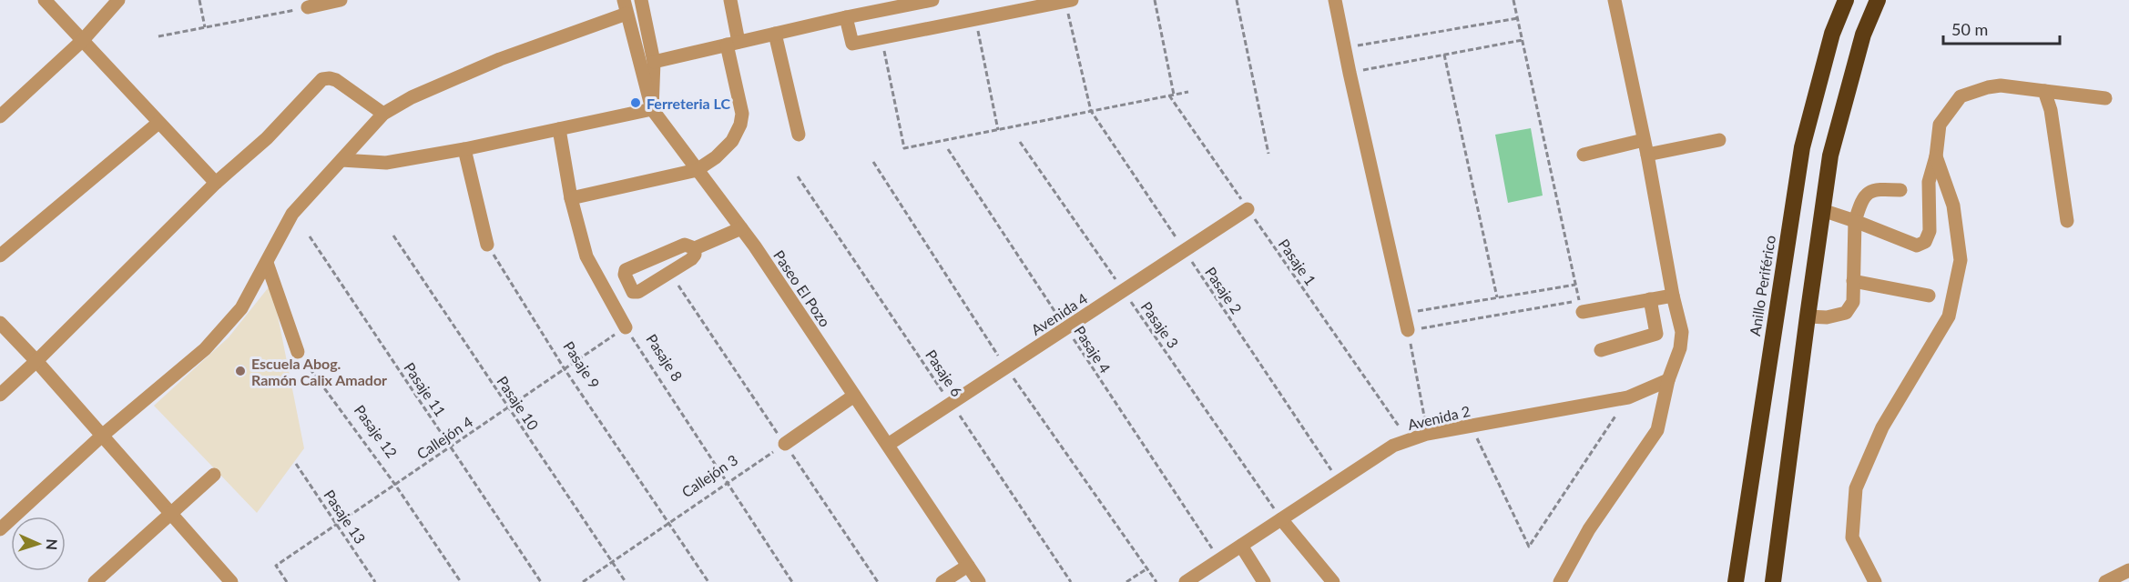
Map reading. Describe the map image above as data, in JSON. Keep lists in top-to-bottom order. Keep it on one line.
{"streets":{"highway":["Anillo Periférico"],"street":["Paseo El Pozo","Avenida 4","Pasaje 8","Avenida 2"],"path":["Pasaje 1","Pasaje 2","Pasaje 3","Pasaje 4","Pasaje 9","Pasaje 6","Pasaje 11","Pasaje 10","Pasaje 12","Callejón 4","Callejón 3","Pasaje 13"]},"crossings":[["Pasaje 1","Avenida 4"],["Pasaje 1","Avenida 2"],["Paseo El Pozo","Avenida 4"],["Pasaje 2","Avenida 4"],["Pasaje 2","Avenida 2"],["Avenida 4","Pasaje 3"],["Avenida 4","Pasaje 4"],["Avenida 4","Pasaje 6"],["Pasaje 3","Avenida 2"],["Pasaje 4","Avenida 2"],["Pasaje 8","Callejón 4"],["Pasaje 8","Callejón 3"],["Pasaje 9","Callejón 4"],["Pasaje 9","Callejón 3"],["Pasaje 11","Callejón 4"],["Pasaje 10","Callejón 4"],["Pasaje 10","Callejón 3"],["Pasaje 12","Callejón 4"],["Callejón 4","Pasaje 13"]],"places":["Ferreteria LC","Escuela Abog. Ramón Calix Amador"],"scale_bar":"50 m","north":"right"}
